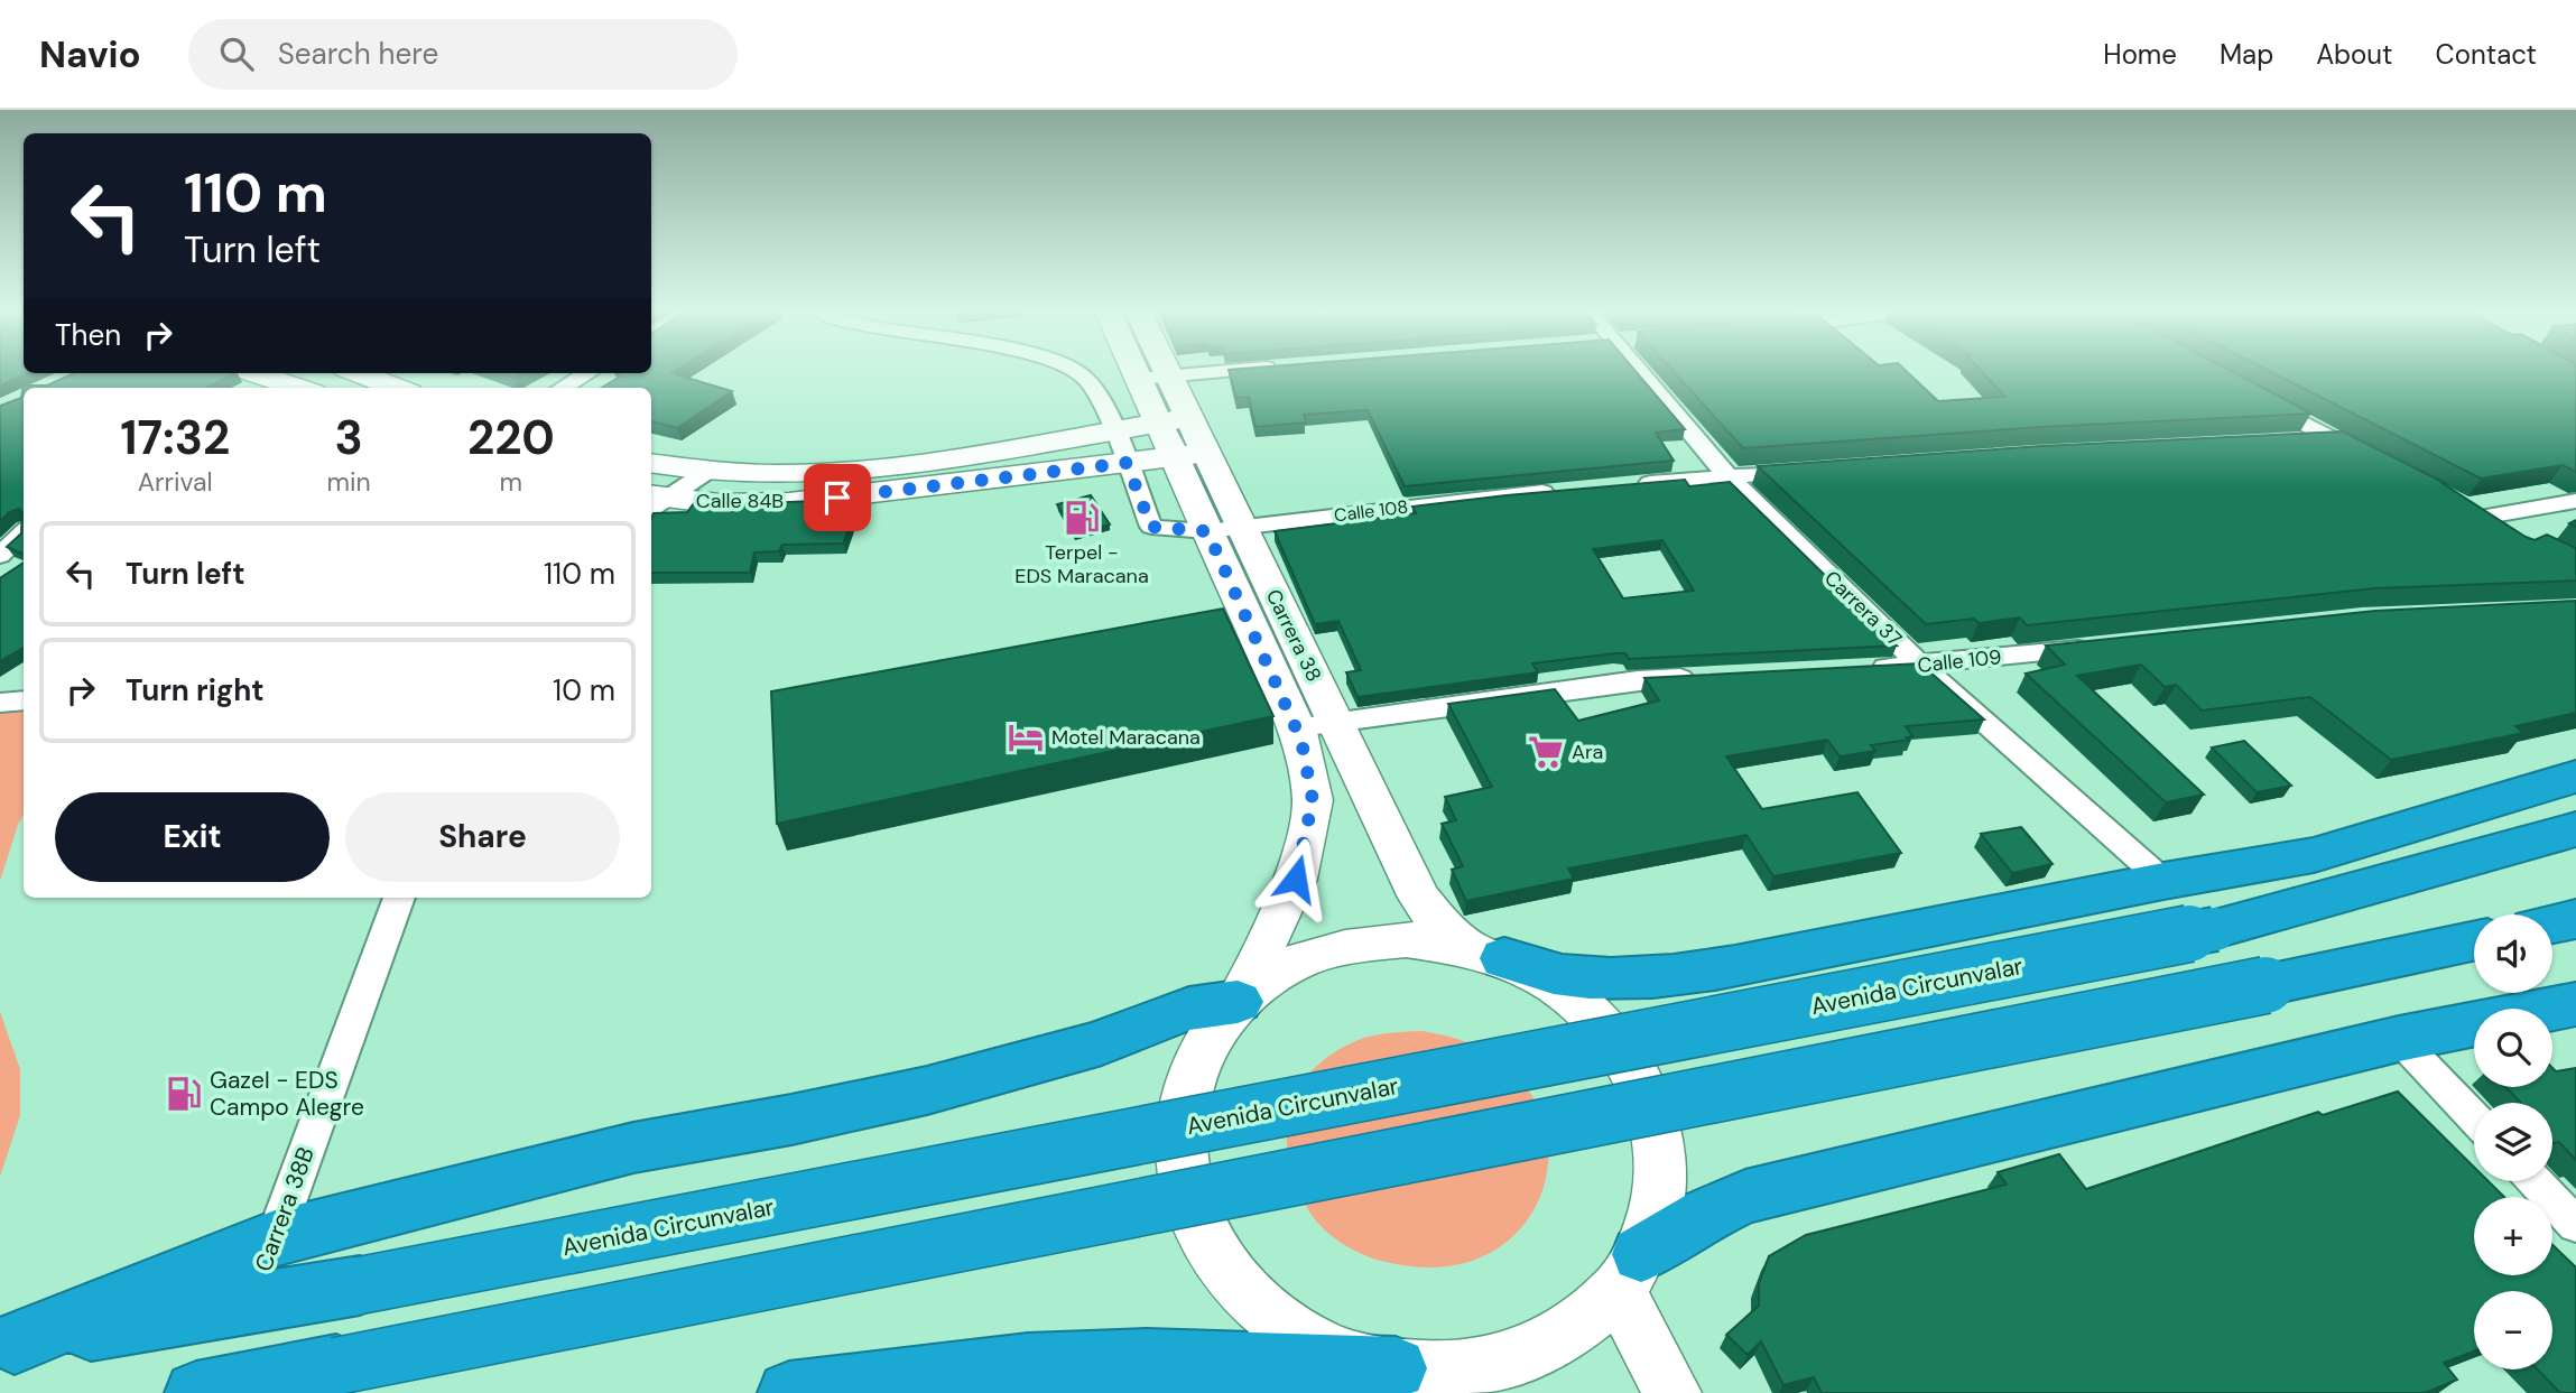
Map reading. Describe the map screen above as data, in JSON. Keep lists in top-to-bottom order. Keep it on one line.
{"streets":{"highway":["Avenida Circunvalar"],"main road":["Calle 84B","Carrera 38"],"street":["Calle 108","Carrera 37","Calle 109","Carrera 38B"]},"crossings":[["Calle 84B","Calle 108"],["Calle 84B","Carrera 38"],["Calle 108","Carrera 38"],["Carrera 37","Calle 109"],["Avenida Circunvalar","Carrera 38B"]],"places":{"fuel station":["Terpel - EDS Maracana","Gazel - EDS Campo Alegre"],"hotel":["Motel Maracana"],"supermarket":["Ara"]},"page":{"header":"Navio","search":"Search here","nav":["Home","Map","About","Contact"],"turn":["110 m","Turn left"],"then":"Then","eta":["17:32","Arrival","3","min","220","m"],"list":[{"name":"Turn left","value":"110 m"},{"name":"Turn right","value":"10 m"}],"buttons":["Exit","Share"],"map_buttons":["+","−"]}}
